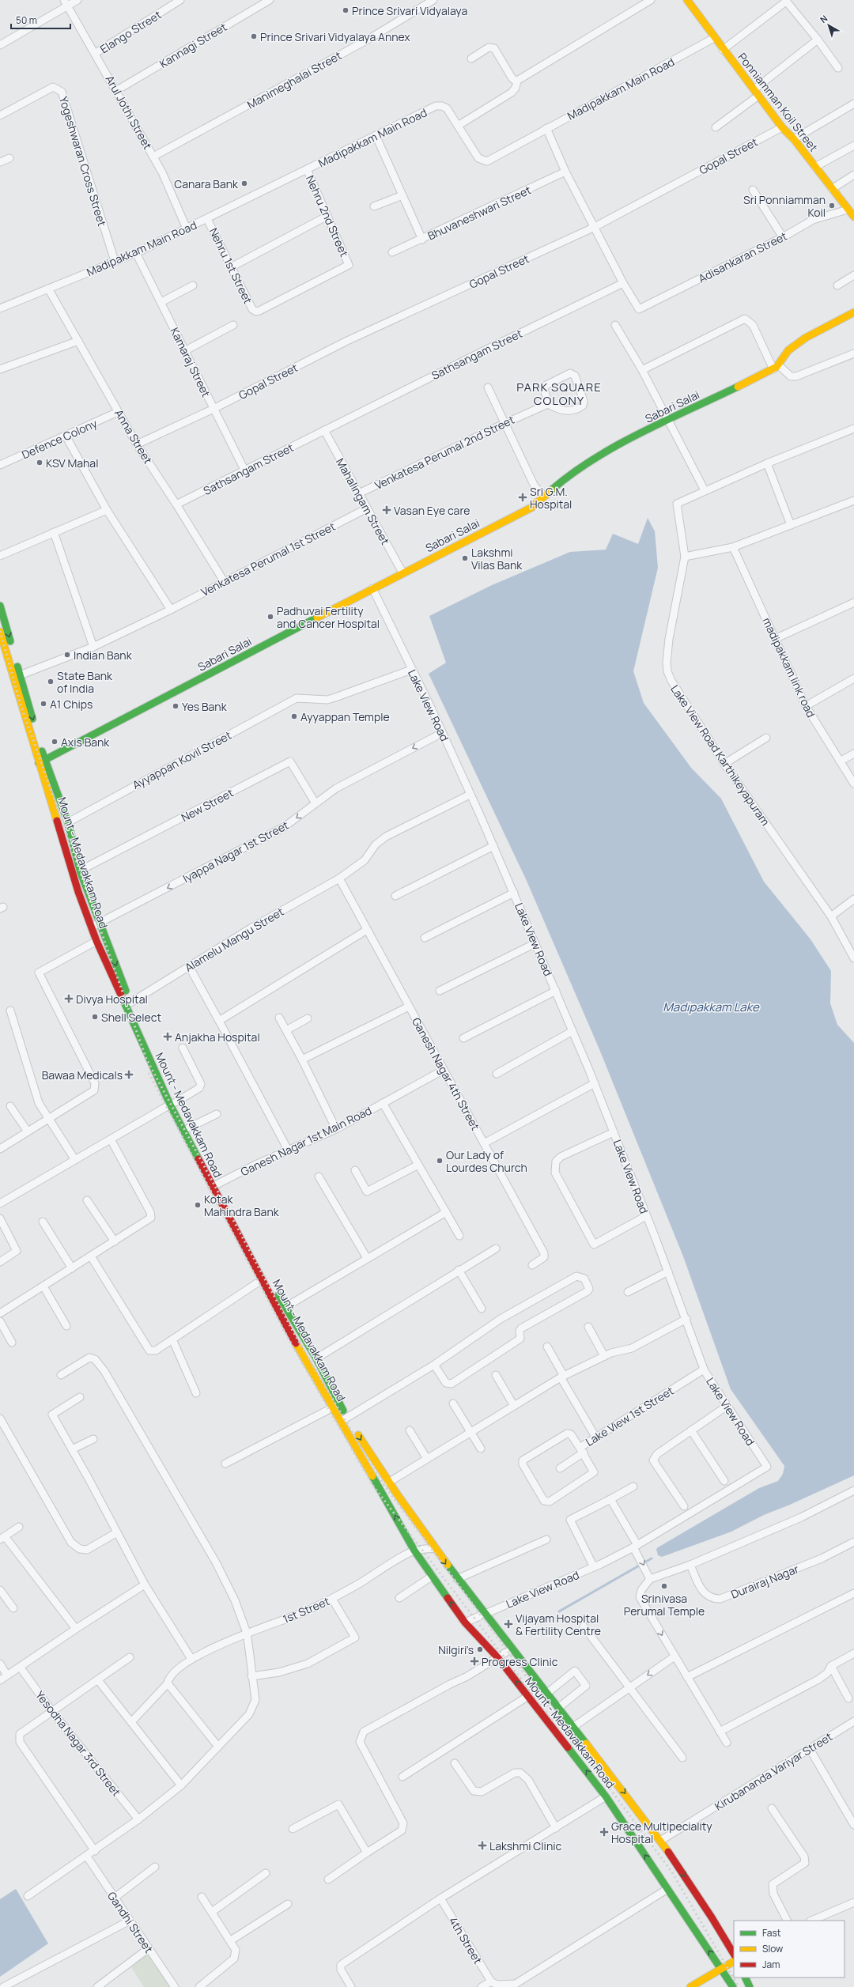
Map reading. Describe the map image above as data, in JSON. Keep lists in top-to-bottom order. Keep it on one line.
{"streets":{"main road":["Ponniamman Koil Street","Sabari Salai","Mount - Medavakkam Road"],"street":["Elango Street","Kannagi Street","Manimeghalai Street","Madipakkam Main Road","Arul Jothi Street","Gopal Street","Yogeshwaran Cross Street","Bhuvaneshwari Street","Nehru 2nd Street","Adisankaran Street","Nehru 1st Street","Sathsangam Street","Kamaraj Street","Anna Street","Defence Colony","Venkatesa Perumal 2nd Street","Mahalingam Street","Venkatesa Perumal 1st Street","madipakkam link road","Lake View Road","Lake View Road Karthikeyapuram","Ayyappan Kovil Street","New Street","Iyappa Nagar 1st Street","Alamelu Mangu Street","Ganesh Nagar 4th Street","Ganesh Nagar 1st Main Road","Lake View 1st Street","Durairaj Nagar","1st Street","Yesodha Nagar 3rd Street","Kirubananda Variyar Street","Gandhi Street","4th Street"]},"crossings":[["Elango Street","Arul Jothi Street"],["Kannagi Street","Arul Jothi Street"],["Manimeghalai Street","Arul Jothi Street"],["Madipakkam Main Road","Ponniamman Koil Street"],["Madipakkam Main Road","Arul Jothi Street"],["Madipakkam Main Road","Yogeshwaran Cross Street"],["Madipakkam Main Road","Nehru 2nd Street"],["Madipakkam Main Road","Nehru 1st Street"],["Madipakkam Main Road","Kamaraj Street"],["Madipakkam Main Road","Anna Street"],["Ponniamman Koil Street","Gopal Street"],["Ponniamman Koil Street","Adisankaran Street"],["Gopal Street","Kamaraj Street"],["Gopal Street","Anna Street"],["Nehru 2nd Street","Nehru 1st Street"],["Adisankaran Street","Sathsangam Street"],["Sathsangam Street","Kamaraj Street"],["Sathsangam Street","Anna Street"],["Sathsangam Street","Mahalingam Street"],["Sabari Salai","Mahalingam Street"],["Sabari Salai","Lake View Road"],["Sabari Salai","Mount - Medavakkam Road"],["Anna Street","Defence Colony"],["Anna Street","Venkatesa Perumal 1st Street"],["Venkatesa Perumal 2nd Street","Mahalingam Street"],["Mahalingam Street","Venkatesa Perumal 1st Street"],["Venkatesa Perumal 1st Street","Mount - Medavakkam Road"],["Lake View Road","Ayyappan Kovil Street"],["Lake View Road","Iyappa Nagar 1st Street"],["Lake View Road","Mount - Medavakkam Road"],["Lake View Road","Alamelu Mangu Street"],["Lake View Road","Lake View 1st Street"],["Ayyappan Kovil Street","Mount - Medavakkam Road"],["New Street","Iyappa Nagar 1st Street"],["New Street","Mount - Medavakkam Road"],["Iyappa Nagar 1st Street","Mount - Medavakkam Road"],["Mount - Medavakkam Road","Alamelu Mangu Street"],["Mount - Medavakkam Road","Ganesh Nagar 1st Main Road"],["Mount - Medavakkam Road","1st Street"],["Mount - Medavakkam Road","Kirubananda Variyar Street"],["Alamelu Mangu Street","Ganesh Nagar 4th Street"],["Ganesh Nagar 4th Street","Ganesh Nagar 1st Main Road"]],"one_way":["Iyappa Nagar 1st Street"],"districts":["PARK SQUARE COLONY"],"water":["Madipakkam Lake"],"places":{"other":["Prince Srivari Vidyalaya","Prince Srivari Vidyalaya Annex","Canara Bank","Sri Ponniamman Koil","KSV Mahal","Lakshmi Vilas Bank","Padhuvai Fertility and Cancer Hospital","Indian Bank","State Bank of India","A1 Chips","Yes Bank","Ayyappan Temple","Axis Bank","Shell Select","Our Lady of Lourdes Church","Kotak Mahindra Bank","Srinivasa Perumal Temple","Nilgiri's"],"health":["Sri G.M. Hospital","Vasan Eye care","Divya Hospital","Anjakha Hospital","Bawaa Medicals","Vijayam Hospital & Fertility Centre","Progress Clinic","Grace Multipeciality Hospital","Lakshmi Clinic"]},"legend":["Fast","Slow","Jam"],"scale_bar":"50 m","north":"top left"}
